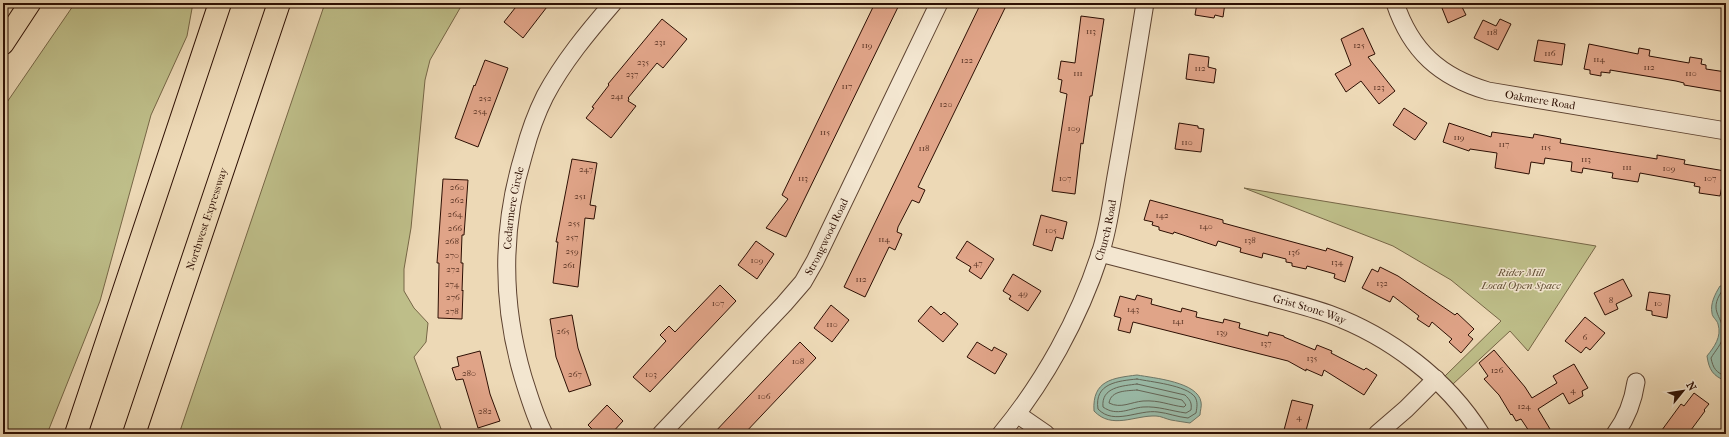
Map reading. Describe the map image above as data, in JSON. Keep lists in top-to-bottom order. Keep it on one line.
{"streets":{"highway":["Northwest Expressway"],"street":["Oakmere Road","Cedarmere Circle","Church Road","Strongwood Road","Grist Stone Way"]},"crossings":[["Church Road","Grist Stone Way"]],"parks":["Rider Mill Local Open Space"],"house_numbers":["113","118","231","119","125","116","114","122","235","112","112","111","110","237","117","123","241","252","120","254","109","115","119","110","117","115","118","113","111","109","247","113","107","107","260","251","262","264","142","255","140","266","105","257","114","138","268","259","136","270","109","134","47","261","272","112","132","274","49","276","8","107","10","143","278","141","110","265","139","6","137","135","108","126","280","267","103","4","106","124","282","4"],"north":"top right"}
